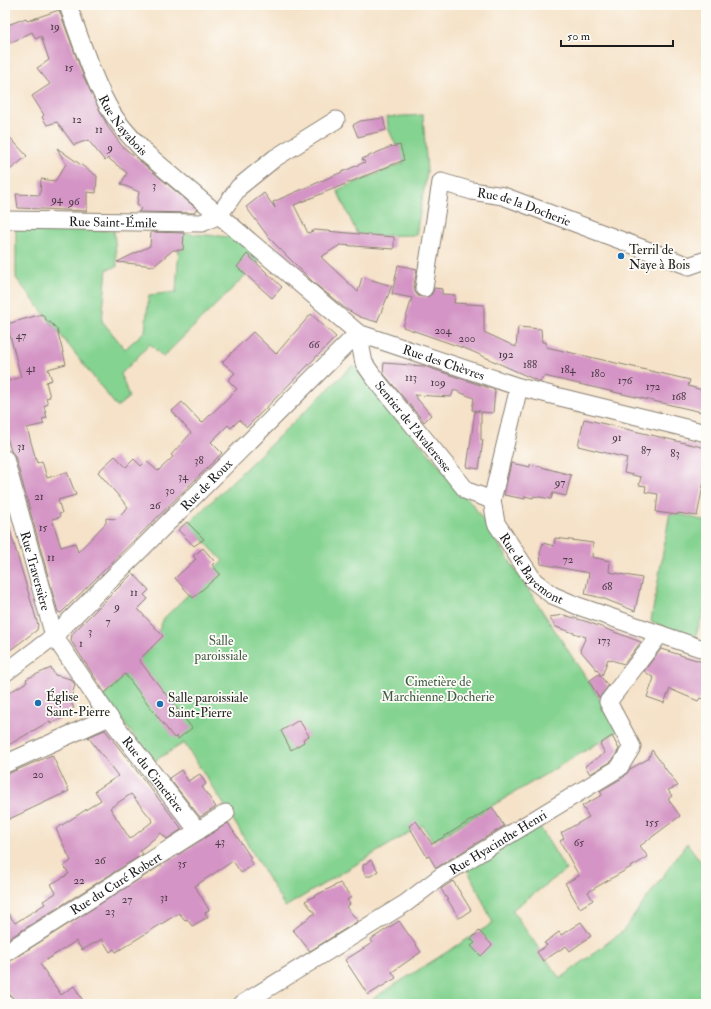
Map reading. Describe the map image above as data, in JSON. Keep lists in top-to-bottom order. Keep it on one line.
{"streets":{"street":["Rue Nayabois","Rue de la Docherie","Rue Saint-Émile","Rue des Chèvres","Sentier de l'Avaleresse","Rue de Roux","Rue de Bayemont","Rue Traversière","Rue du Cimetière","Rue Hyacinthe Henri","Rue du Curé Robert"]},"crossings":[["Rue Nayabois","Rue Saint-Émile"],["Rue Nayabois","Rue des Chèvres"],["Rue Saint-Émile","Rue des Chèvres"],["Rue des Chèvres","Sentier de l'Avaleresse"],["Rue des Chèvres","Rue de Roux"],["Rue des Chèvres","Rue de Bayemont"],["Sentier de l'Avaleresse","Rue de Roux"],["Sentier de l'Avaleresse","Rue de Bayemont"],["Rue de Roux","Rue Traversière"],["Rue de Bayemont","Rue Hyacinthe Henri"],["Rue Traversière","Rue du Cimetière"],["Rue du Cimetière","Rue du Curé Robert"]],"parks":["Salle paroissiale","Cimetière de Marchienne Docherie"],"places":["Terril de Naye à Bois","Église Saint-Pierre","Salle paroissiale Saint-Pierre"],"house_numbers":["19","15","12","11","9","3","94","96","204","47","200","66","192","188","41","184","180","113","176","109","172","168","91","31","87","83","38","34","97","30","21","26","15","11","72","68","11","9","7","3","173","1","20","155","43","65","26","35","22","31","27","23"],"scale_bar":"50 m"}
